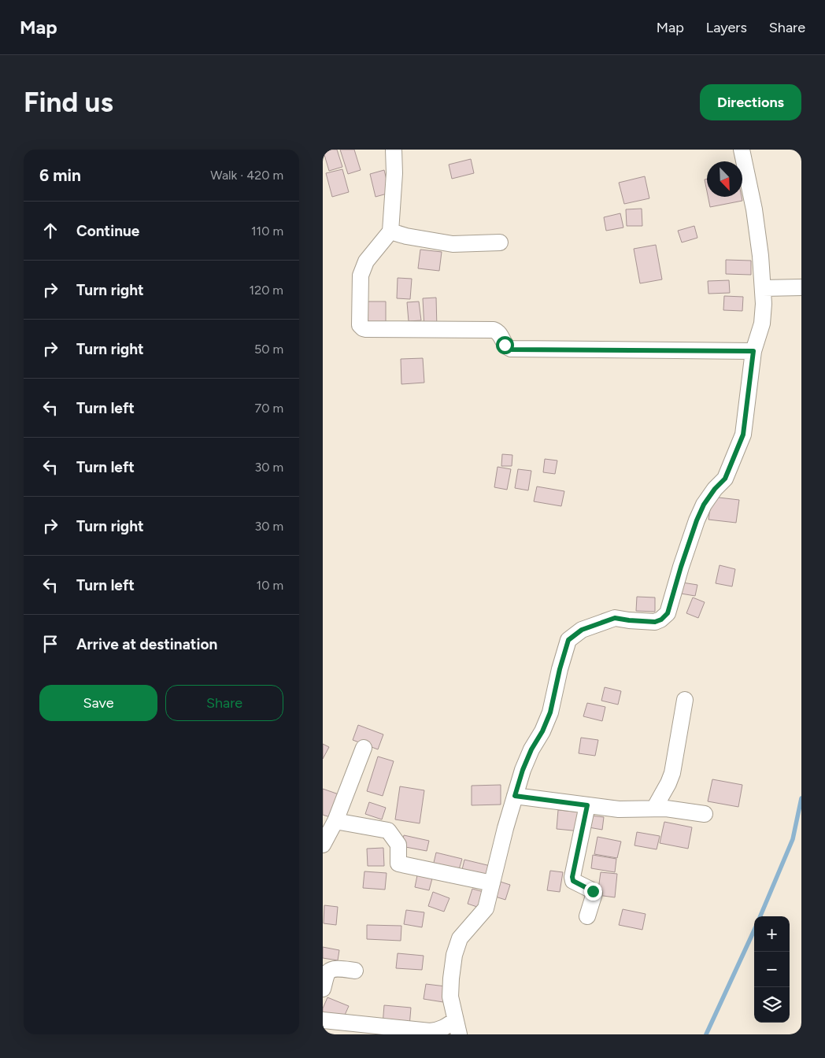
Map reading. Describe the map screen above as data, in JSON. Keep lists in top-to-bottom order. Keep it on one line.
{"north":"bottom right","page":{"header":"Map","nav":["Map","Layers","Share"],"buttons":["Directions",["Save","Share"]],"title":"Find us","heading":["6 min","Walk · 420 m"],"list":[["Continue","110 m"],["Turn right","120 m"],["Turn right","50 m"],["Turn left","70 m"],["Turn left","30 m"],["Turn right","30 m"],["Turn left","10 m"],"Arrive at destination"],"map_buttons":["+","−"]}}
